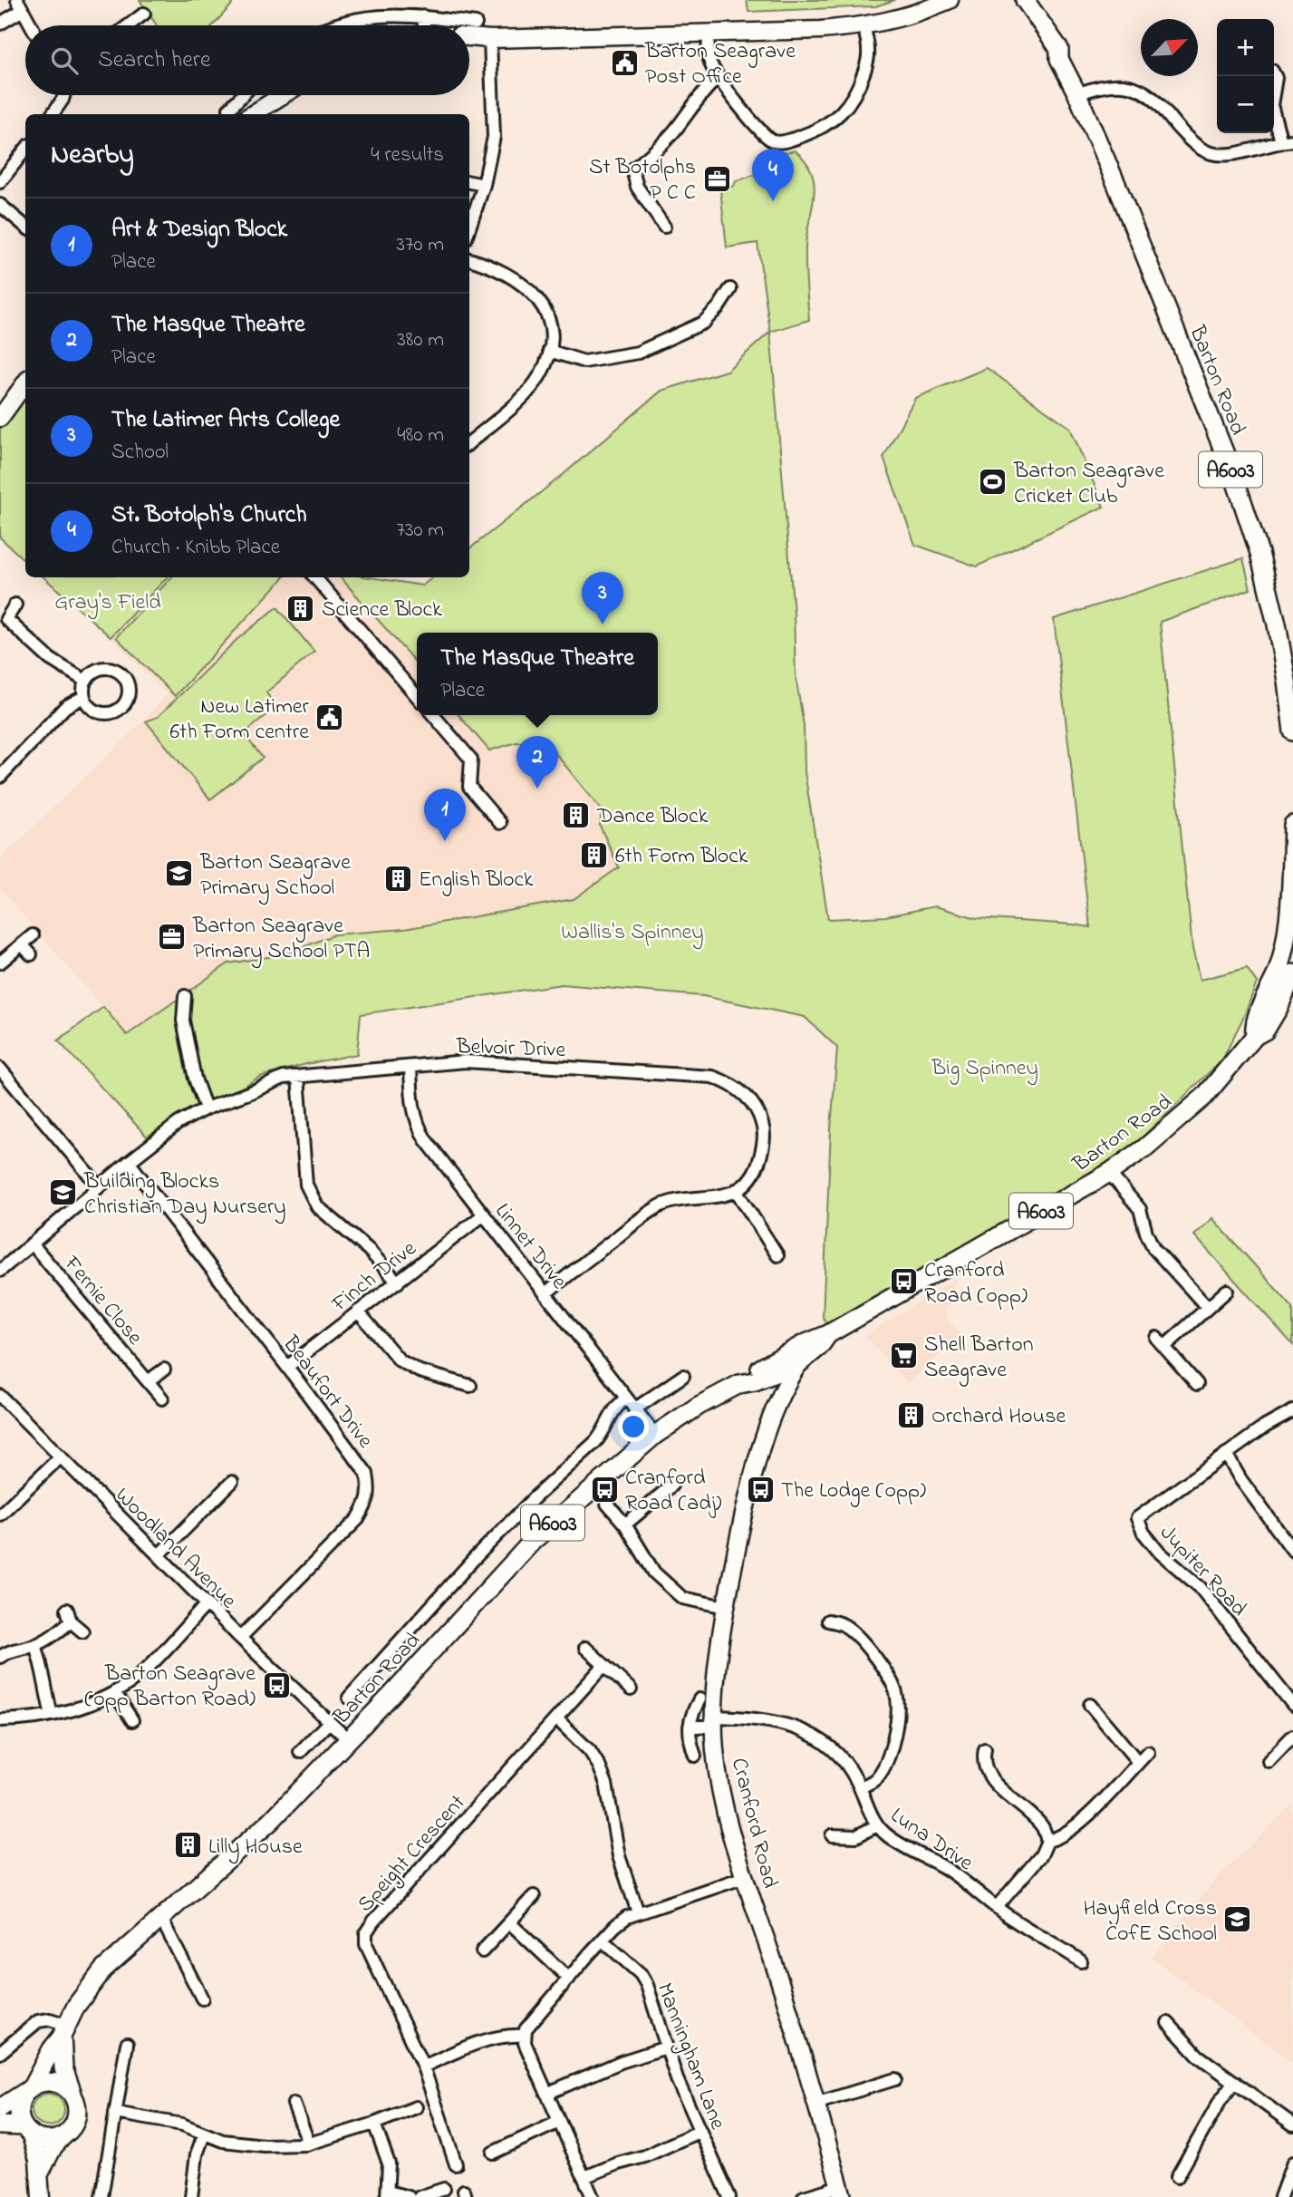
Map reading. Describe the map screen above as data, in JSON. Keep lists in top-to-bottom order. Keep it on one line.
{"streets":{"main road":["Barton Road","A6003"],"street":["Belvoir Drive","Linnet Drive","Finch Drive","Fernie Close","Beaufort Drive","Woodland Avenue","Jupiter Road","Cranford Road","Luna Drive","Speight Crescent","Manningham Lane"]},"crossings":[["Barton Road","Linnet Drive"],["Barton Road","Woodland Avenue"],["Barton Road","Cranford Road"],["Belvoir Drive","Linnet Drive"],["Belvoir Drive","Fernie Close"],["Belvoir Drive","Beaufort Drive"],["Linnet Drive","Finch Drive"],["Finch Drive","Beaufort Drive"],["Beaufort Drive","Woodland Avenue"],["Cranford Road","Luna Drive"]],"parks":["Gray's Field","Wallis's Spinney","Big Spinney"],"places":{"public building":["Barton Seagrave Post Office","New Latimer 6th Form centre"],"office":["St Botolphs P C C","Barton Seagrave Primary School PTA"],"sports":["Barton Seagrave Cricket Club"],"building":["Science Block","Dance Block","6th Form Block","English Block","Orchard House","Lilly House"],"school or university":["Barton Seagrave Primary School","Building Blocks Christian Day Nursery","Hayfield Cross CofE School"],"bus stop":["Cranford Road (opp)","Cranford Road (adj)","The Lodge (opp)","Barton Seagrave (opp Barton Road)"],"supermarket":["Shell Barton Seagrave"]},"north":"top right","page":{"map_buttons":["+","−"],"search":"Search here","heading":["Nearby","4 results"],"pins":["4","3","2","1"],"list":[{"mark":"1","name":"Art & Design Block","note":"Place","value":"370 m"},{"mark":"2","name":"The Masque Theatre","note":"Place","value":"380 m"},{"mark":"3","name":"The Latimer Arts College","note":"School","value":"480 m"},{"mark":"4","name":"St. Botolph's Church","note":"Church · Knibb Place","value":"730 m"}],"popup":["The Masque Theatre","Place"]}}
